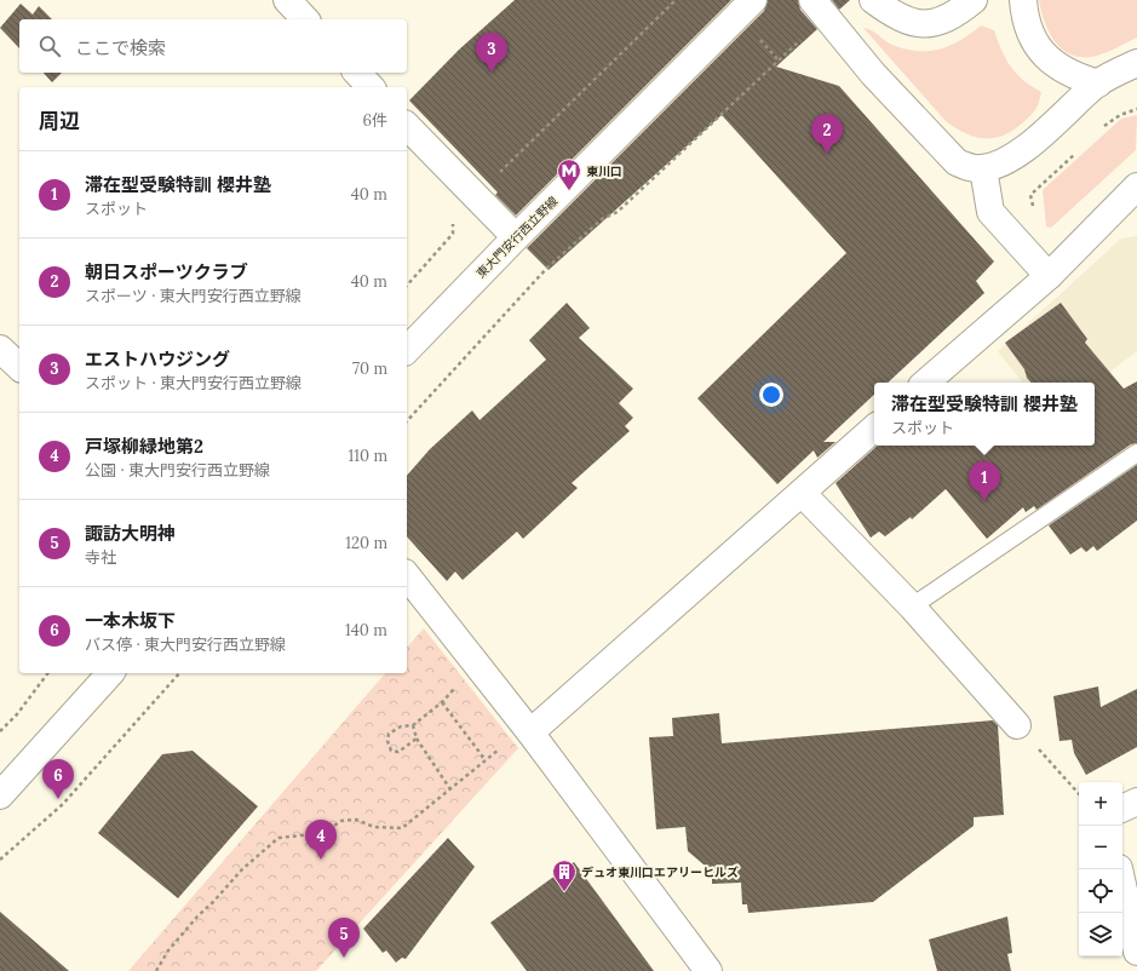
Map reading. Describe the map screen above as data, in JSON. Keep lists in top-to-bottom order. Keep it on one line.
{"streets":{"street":["東大門安行西立野線"]},"places":{"metro station":["東川口"],"building":["デュオ東川口エアリーヒルズ"]},"page":{"search":"ここで検索","pins":["3","2","1","6","4","5"],"heading":["周辺","6件"],"list":[{"mark":"1","name":"滞在型受験特訓 櫻井塾","note":"スポット","value":"40 m"},{"mark":"2","name":"朝日スポーツクラブ","note":"スポーツ · 東大門安行西立野線","value":"40 m"},{"mark":"3","name":"エストハウジング","note":"スポット · 東大門安行西立野線","value":"70 m"},{"mark":"4","name":"戸塚柳緑地第2","note":"公園 · 東大門安行西立野線","value":"110 m"},{"mark":"5","name":"諏訪大明神","note":"寺社","value":"120 m"},{"mark":"6","name":"一本木坂下","note":"バス停 · 東大門安行西立野線","value":"140 m"}],"popup":["滞在型受験特訓 櫻井塾","スポット"],"map_buttons":["+","−"]}}
